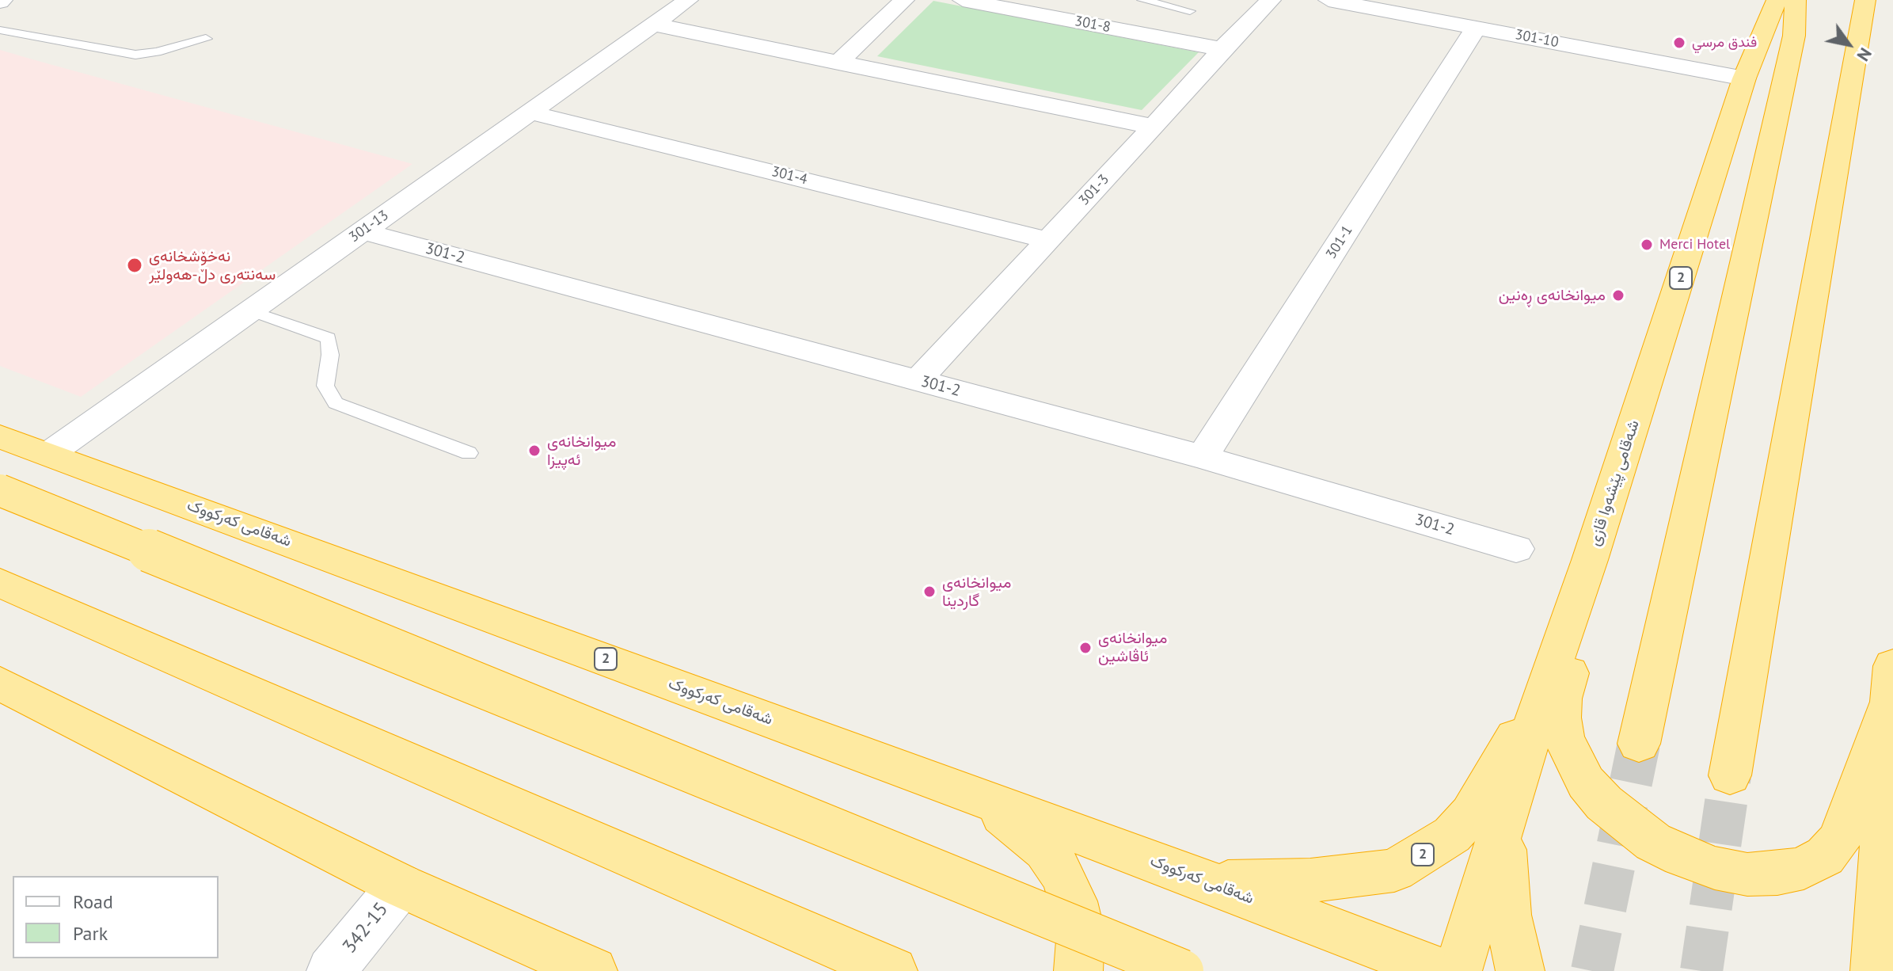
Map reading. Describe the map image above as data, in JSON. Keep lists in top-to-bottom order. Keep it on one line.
{"streets":{"highway":["2","شەقامی پێشەوا قازی","شەقامی کەرکووک"],"street":["301-8","301-10","301-4","301-3","301-13","301-1","301-2","342-15"]},"crossings":[["301-8","301-3"],["301-10","301-1"],["301-10","شەقامی پێشەوا قازی"],["301-4","301-3"],["301-4","301-13"],["301-3","301-2"],["301-13","301-2"],["301-13","شەقامی کەرکووک"],["301-1","301-2"],["2","شەقامی پێشەوا قازی"],["2","شەقامی کەرکووک"]],"places":["فندق مرسي","Merci Hotel","نەخۆشخانەی سەنتەری دڵ-هەولێر","میوانخانەی ڕەنین","میوانخانەی ئەپیزا","میوانخانەی گاردینا","میوانخانەی ئاڤاشین"],"legend":["Road","Park"],"north":"bottom right"}
